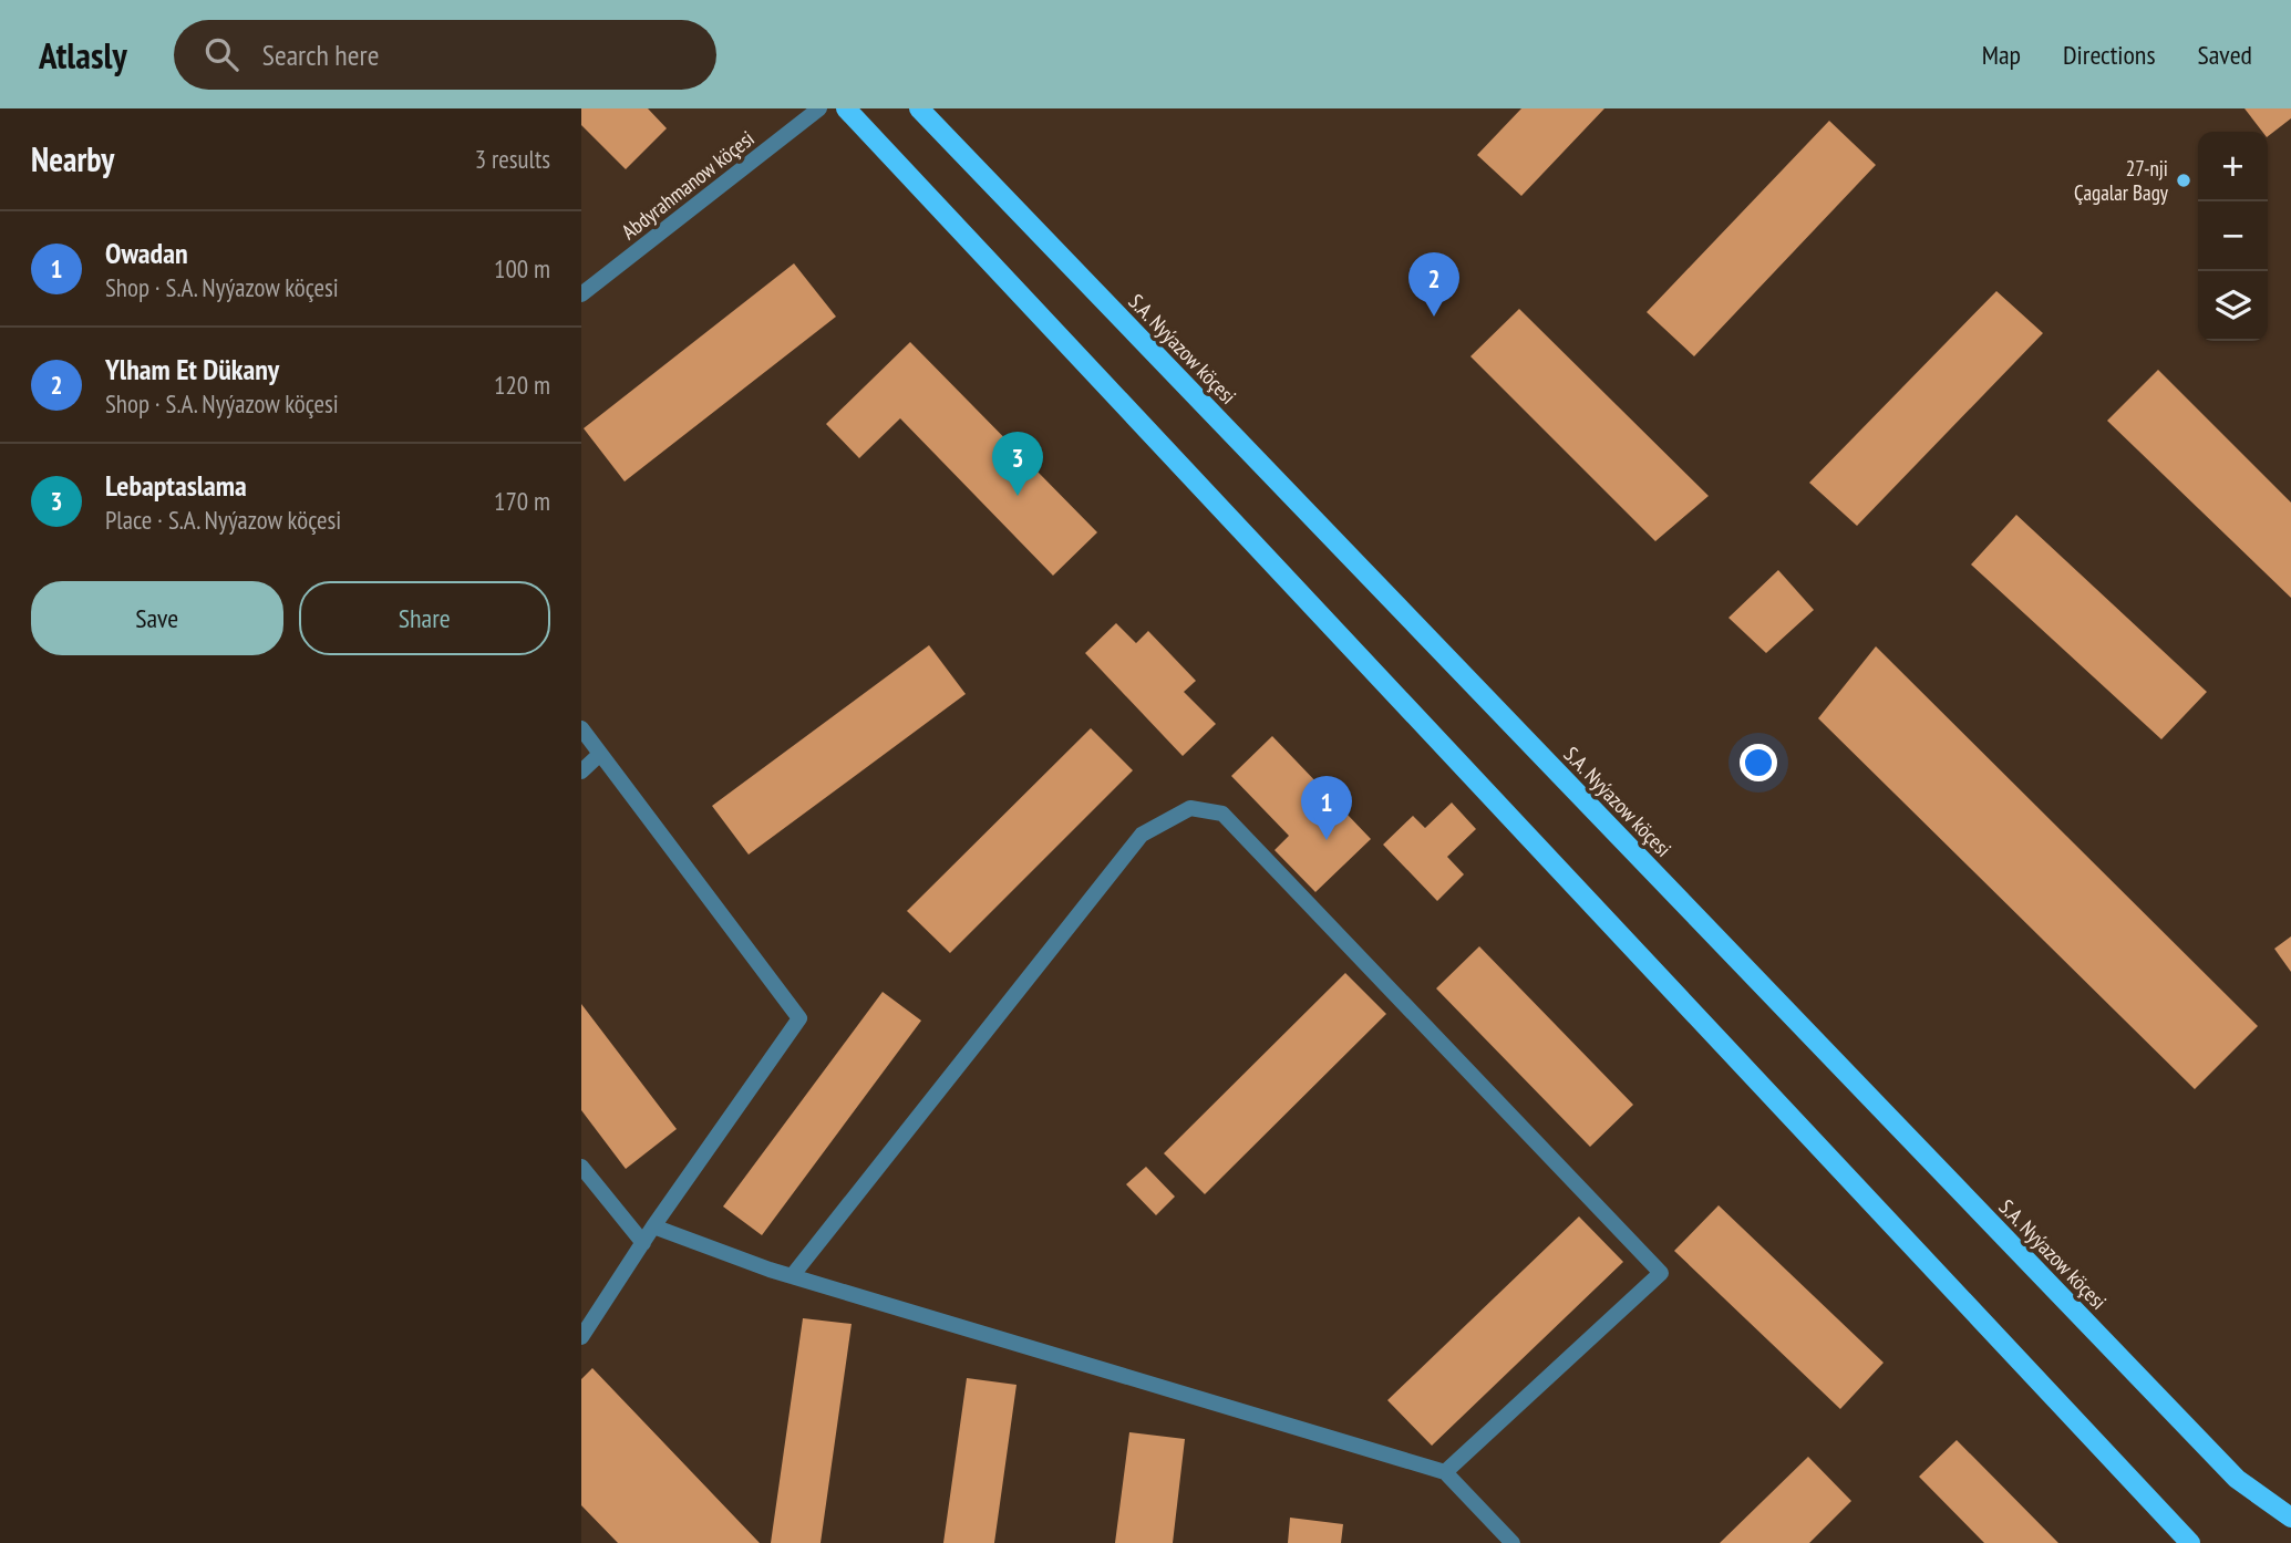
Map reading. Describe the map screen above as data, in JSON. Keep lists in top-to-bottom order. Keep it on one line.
{"streets":{"main road":["S.A. Nyýazow köçesi"],"street":["Abdyrahmanow köçesi"]},"places":["27-nji Çagalar Bagy"],"page":{"header":"Atlasly","search":"Search here","nav":["Map","Directions","Saved"],"heading":["Nearby","3 results"],"map_buttons":["+","−"],"list":[{"mark":"1","name":"Owadan","note":"Shop · S.A. Nyýazow köçesi","value":"100 m"},{"mark":"2","name":"Ylham Et Dükany","note":"Shop · S.A. Nyýazow köçesi","value":"120 m"},{"mark":"3","name":"Lebaptaslama","note":"Place · S.A. Nyýazow köçesi","value":"170 m"}],"pins":["2","3","1"],"buttons":["Save","Share"]}}
